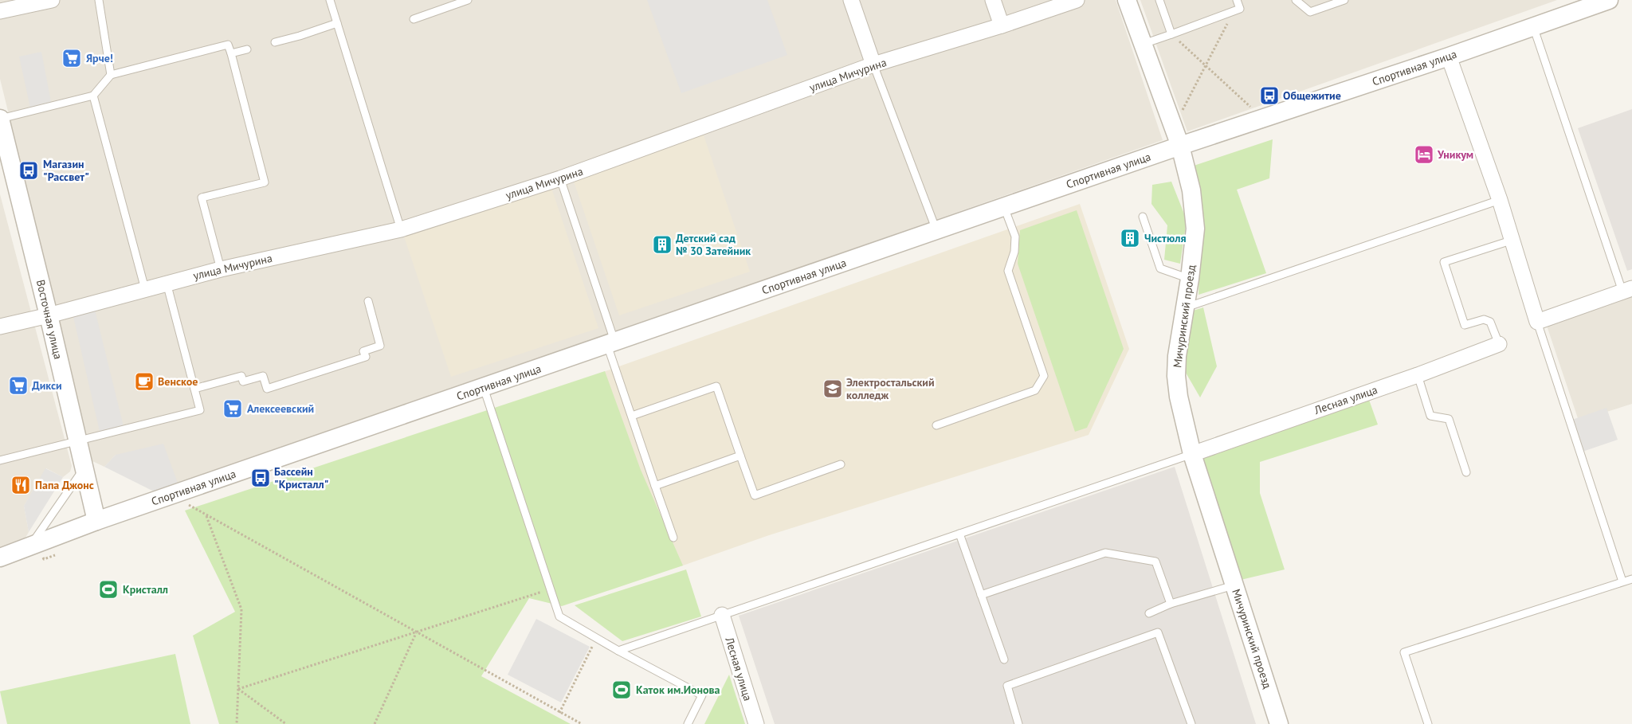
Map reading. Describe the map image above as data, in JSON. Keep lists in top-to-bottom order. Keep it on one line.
{"streets":{"street":["Спортивная улица","улица Мичурина","Мичуринский проезд","Восточная улица","Лесная улица"]},"crossings":[["Спортивная улица","Мичуринский проезд"],["Спортивная улица","Восточная улица"],["улица Мичурина","Восточная улица"],["Мичуринский проезд","Лесная улица"]],"places":{"supermarket":["Ярче!","Дикси","Алексеевский"],"bus stop":["Общежитие","Магазин \"Рассвет\"","Бассейн \"Кристалл\""],"hotel":["Уникум"],"building":["Чистюля","Детский сад № 30 Затейник"],"cafe":["Венское"],"school or university":["Электростальский колледж"],"restaurant":["Папа Джонс"],"sports":["Кристалл","Каток им.Ионова"]}}
